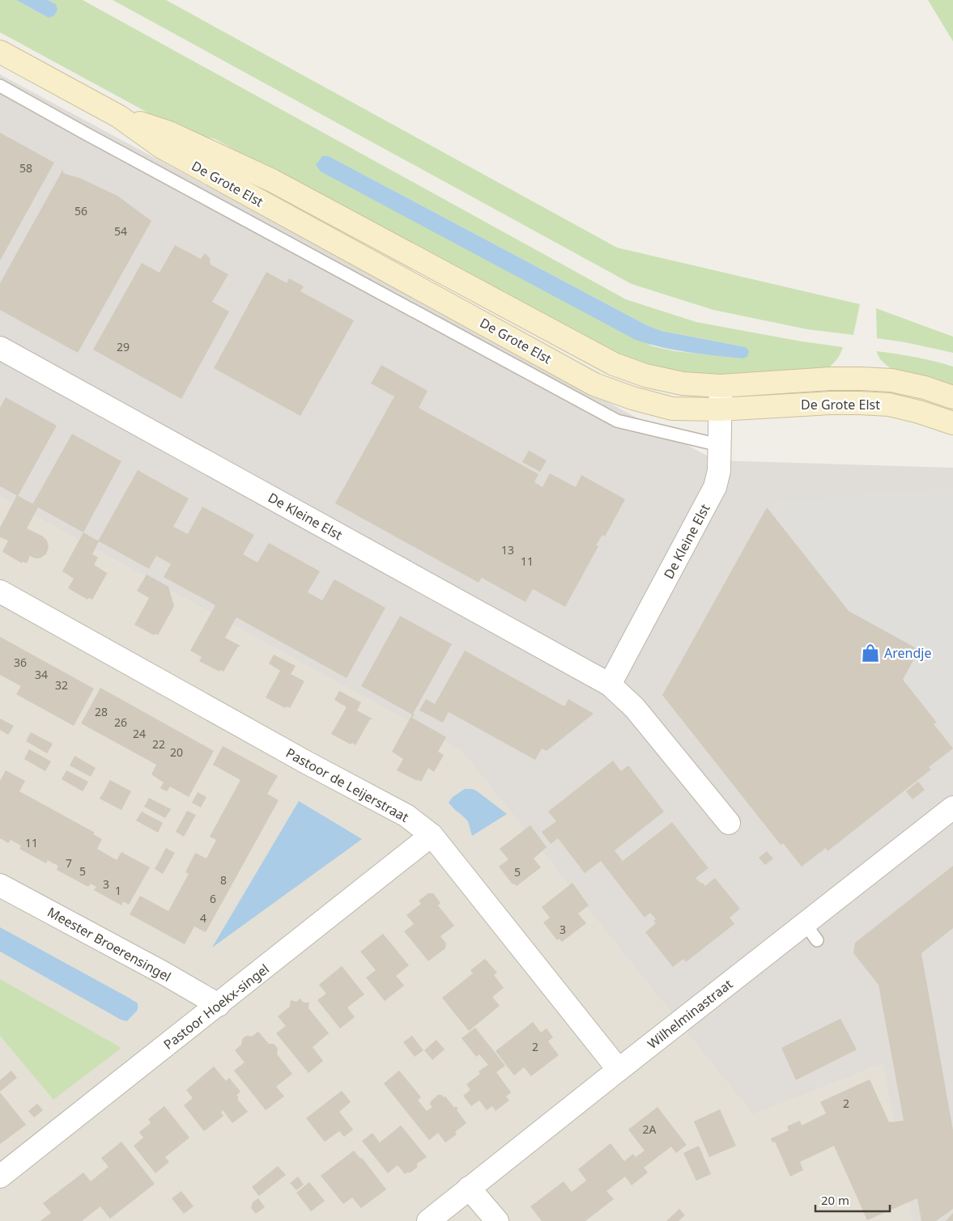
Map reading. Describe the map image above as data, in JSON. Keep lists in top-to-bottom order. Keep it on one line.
{"streets":{"main road":["De Grote Elst"],"street":["De Kleine Elst","Pastoor de Leijerstraat","Meester Broerensingel","Pastoor Hoekx-singel","Wilhelminastraat"]},"crossings":[["De Grote Elst","De Kleine Elst"],["Pastoor de Leijerstraat","Pastoor Hoekx-singel"],["Pastoor de Leijerstraat","Wilhelminastraat"],["Meester Broerensingel","Pastoor Hoekx-singel"]],"places":{"shop":["Arendje"]},"house_numbers":["58","56","54","29","13","11","36","34","32","28","26","24","22","20","11","7","5","5","8","3","1","6","4","3","2","2","2A"],"scale_bar":"20 m"}
